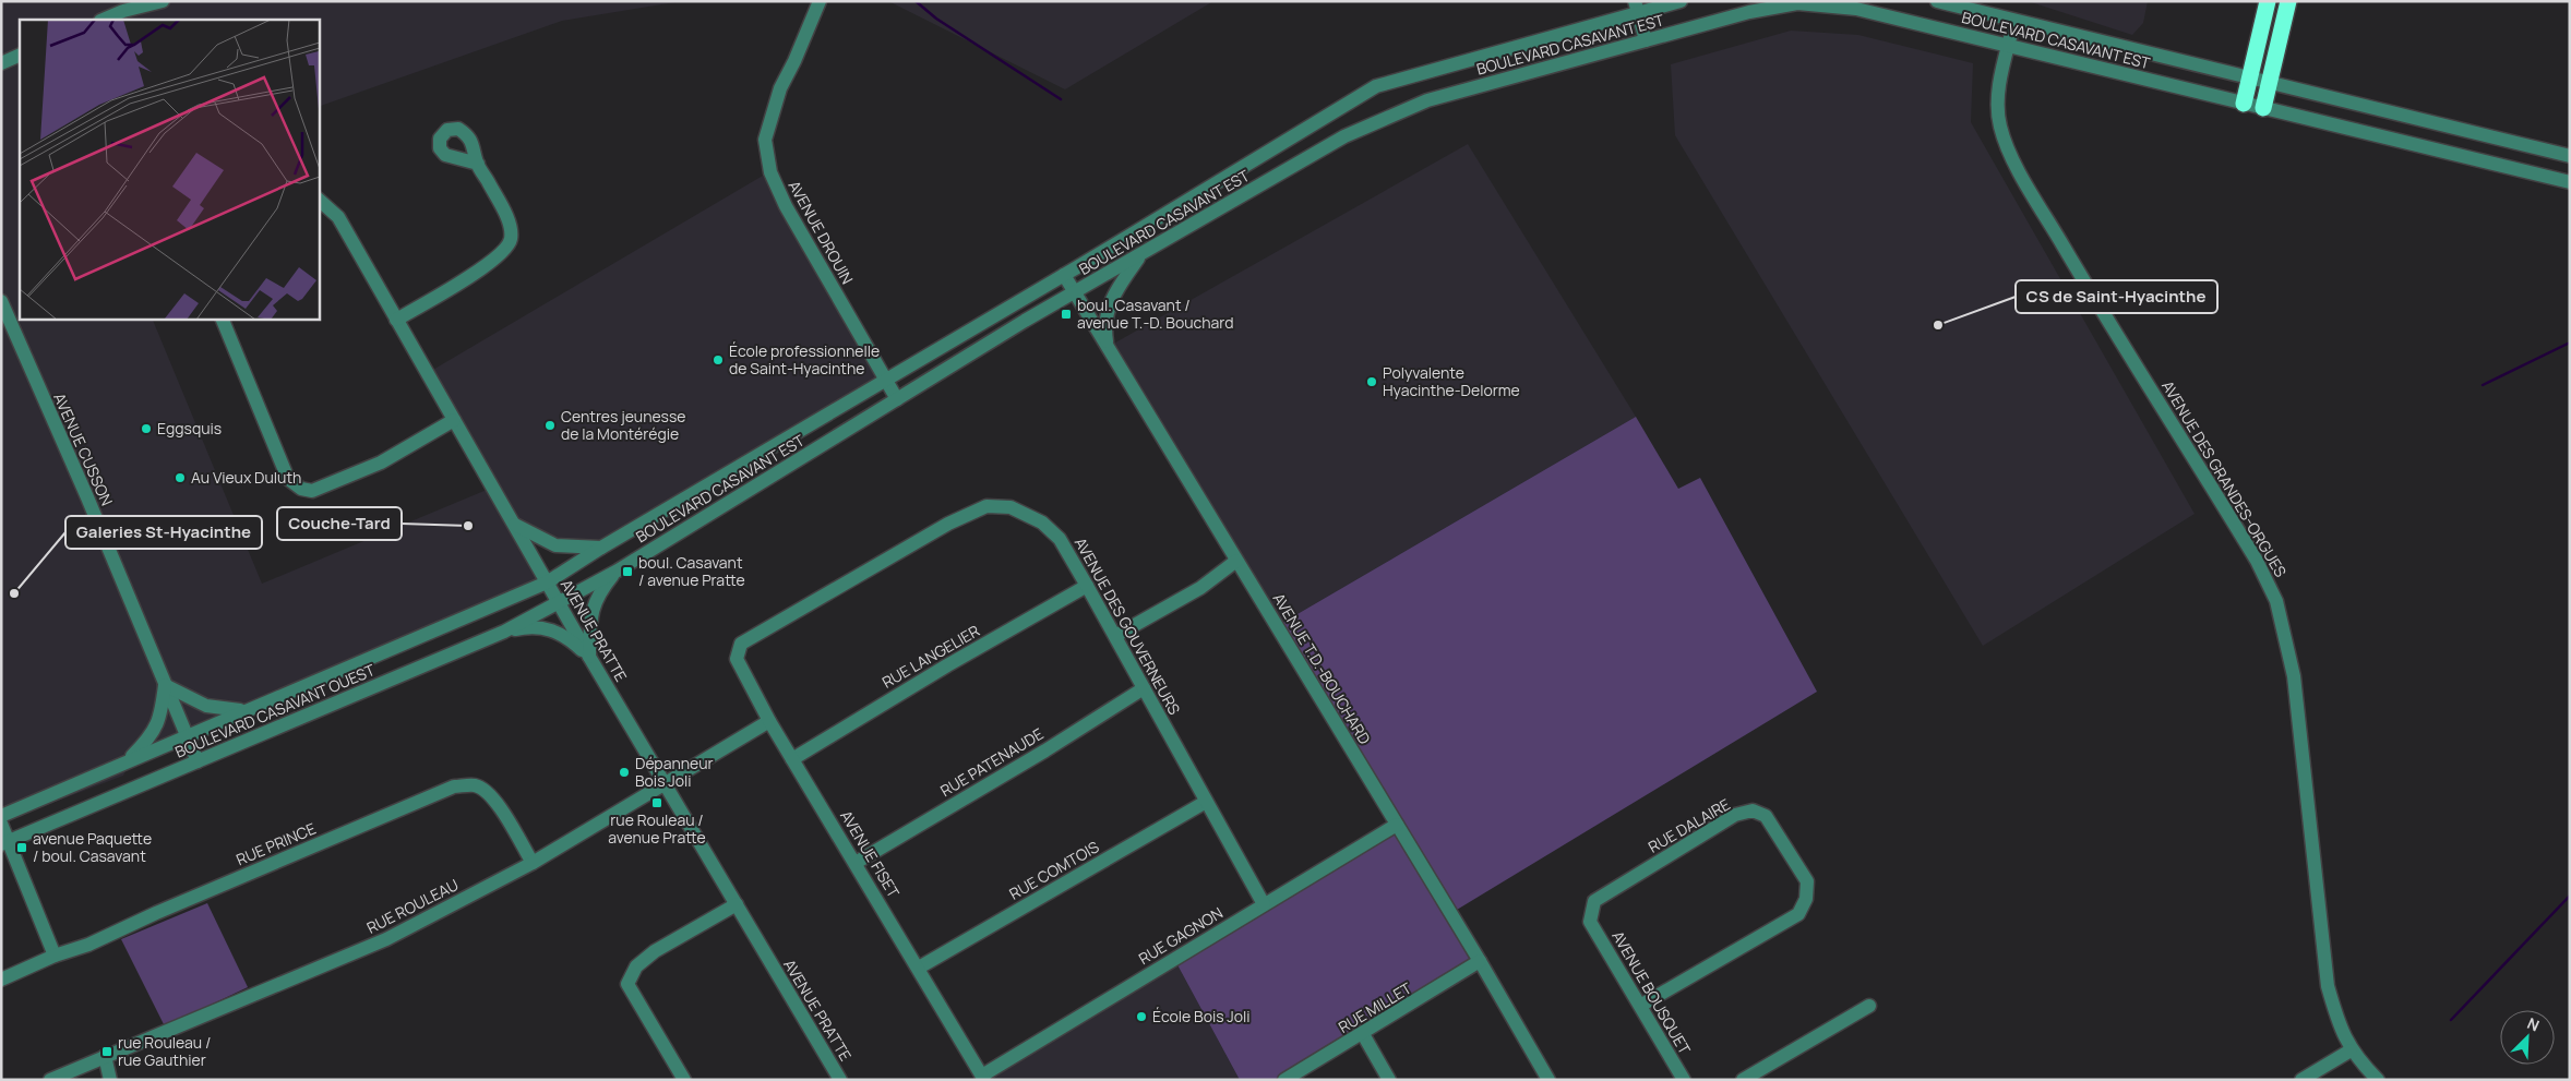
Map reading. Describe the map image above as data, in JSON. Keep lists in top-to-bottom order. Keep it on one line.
{"streets":{"street":["BOULEVARD CASAVANT EST","AVENUE DROUIN","AVENUE CUSSON","AVENUE DES GRANDES-ORGUES","AVENUE DES GOUVERNEURS","AVENUE PRATTE","RUE LANGELIER","AVENUE T.D.-BOUCHARD","BOULEVARD CASAVANT OUEST","RUE PATENAUDE","RUE DALAIRE","RUE PRINCE","AVENUE FISET","RUE COMTOIS","RUE ROULEAU","RUE GAGNON","AVENUE BOUSQUET","RUE MILLET"]},"crossings":[["BOULEVARD CASAVANT EST","AVENUE DROUIN"],["BOULEVARD CASAVANT EST","AVENUE DES GRANDES-ORGUES"],["BOULEVARD CASAVANT EST","AVENUE PRATTE"],["BOULEVARD CASAVANT EST","AVENUE T.D.-BOUCHARD"],["BOULEVARD CASAVANT EST","BOULEVARD CASAVANT OUEST"],["AVENUE CUSSON","BOULEVARD CASAVANT OUEST"],["AVENUE DES GOUVERNEURS","RUE LANGELIER"],["AVENUE DES GOUVERNEURS","RUE PATENAUDE"],["AVENUE DES GOUVERNEURS","AVENUE FISET"],["AVENUE DES GOUVERNEURS","RUE COMTOIS"],["AVENUE DES GOUVERNEURS","RUE GAGNON"],["AVENUE PRATTE","BOULEVARD CASAVANT OUEST"],["AVENUE PRATTE","RUE ROULEAU"],["RUE LANGELIER","AVENUE FISET"],["AVENUE T.D.-BOUCHARD","RUE GAGNON"],["AVENUE T.D.-BOUCHARD","RUE MILLET"],["RUE PATENAUDE","AVENUE FISET"],["RUE DALAIRE","AVENUE BOUSQUET"],["RUE PRINCE","RUE ROULEAU"],["AVENUE FISET","RUE COMTOIS"],["AVENUE FISET","RUE ROULEAU"],["AVENUE FISET","RUE GAGNON"]],"places":{"transit":["boul. Casavant / avenue T.-D. Bouchard","boul. Casavant / avenue Pratte","rue Rouleau / avenue Pratte","avenue Paquette / boul. Casavant","rue Rouleau / rue Gauthier"],"other":["CS de Saint-Hyacinthe","École professionnelle de Saint-Hyacinthe","Polyvalente Hyacinthe-Delorme","Centres jeunesse de la Montérégie","Eggsquis","Au Vieux Duluth","Couche-Tard","Galeries St-Hyacinthe","Dépanneur Bois Joli","École Bois Joli"]},"north":"top right"}
